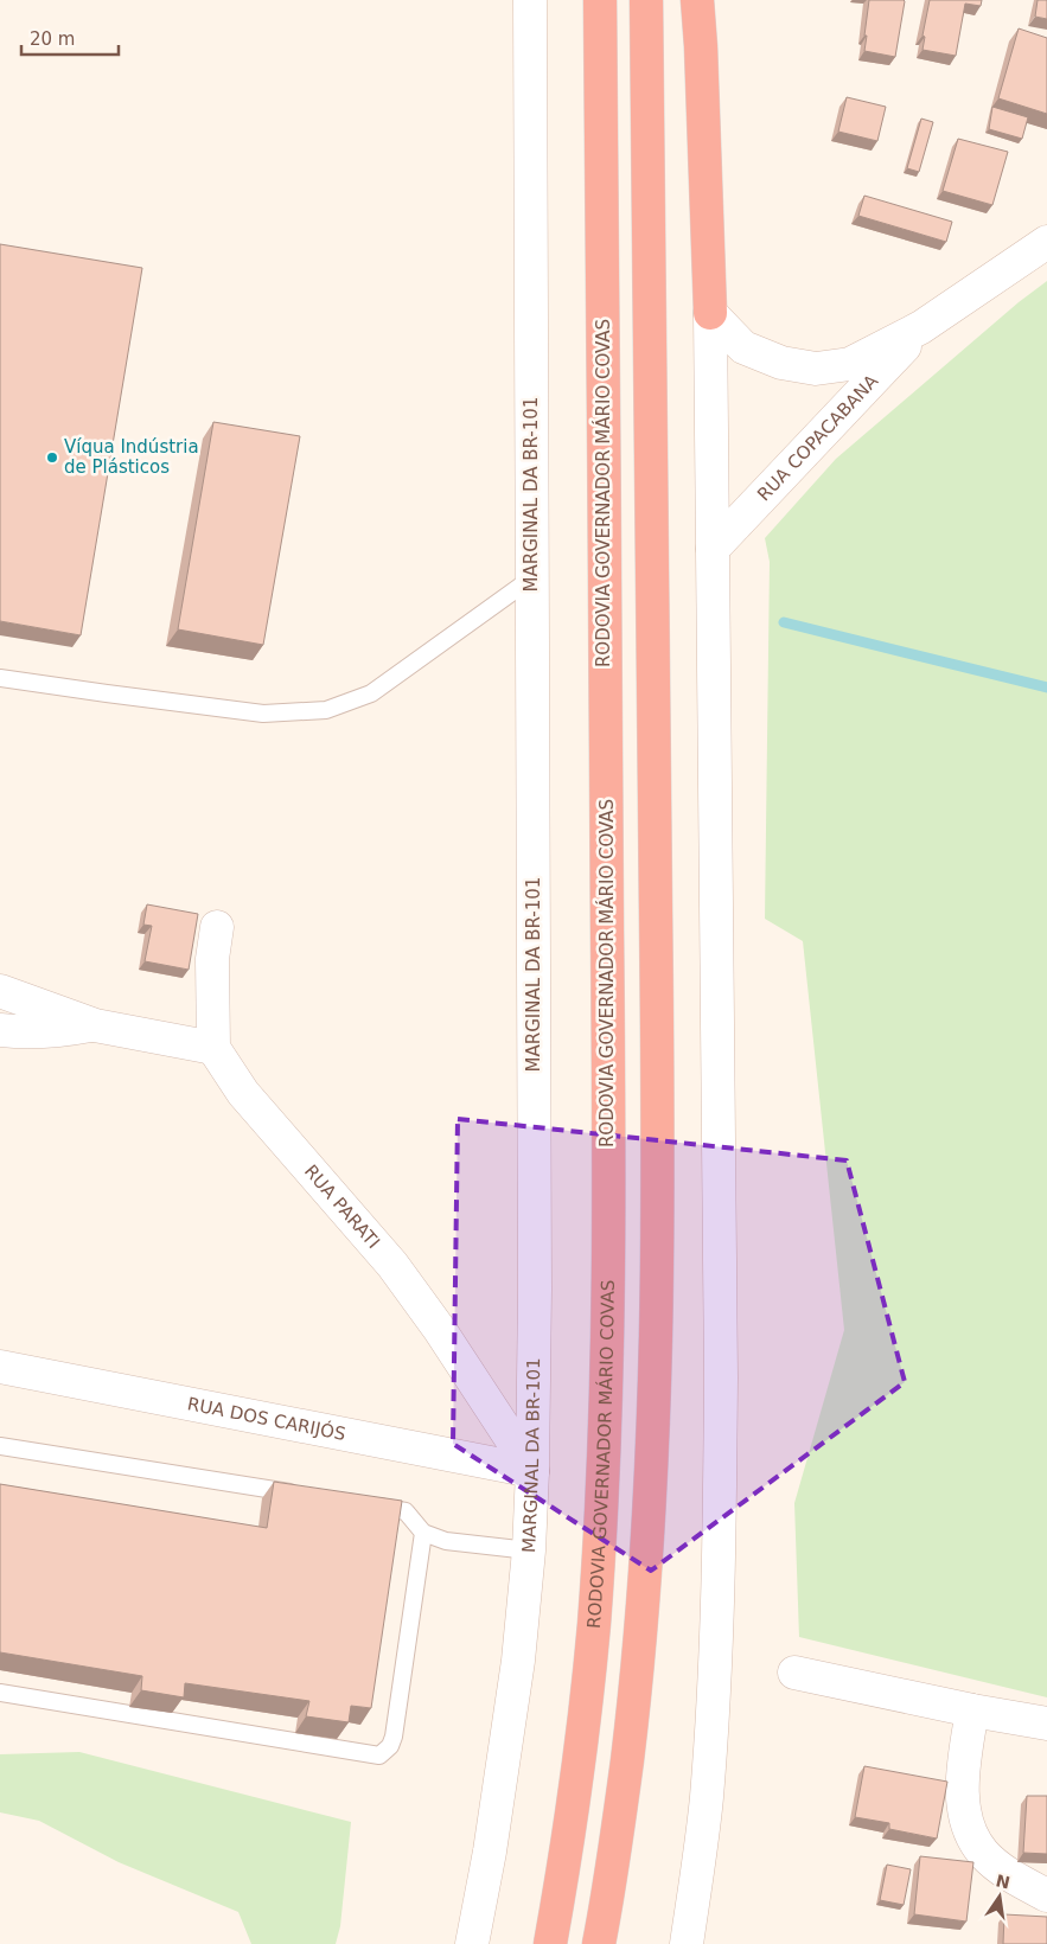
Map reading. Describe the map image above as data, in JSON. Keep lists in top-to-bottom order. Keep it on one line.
{"streets":{"highway":["RODOVIA GOVERNADOR MÁRIO COVAS"],"main road":["RUA COPACABANA","MARGINAL DA BR-101","RUA PARATI","RUA DOS CARIJÓS"]},"crossings":[["MARGINAL DA BR-101","RUA PARATI"],["MARGINAL DA BR-101","RUA DOS CARIJÓS"],["RUA PARATI","RUA DOS CARIJÓS"]],"places":["Víqua Indústria de Plásticos"],"scale_bar":"20 m","north":"top"}
